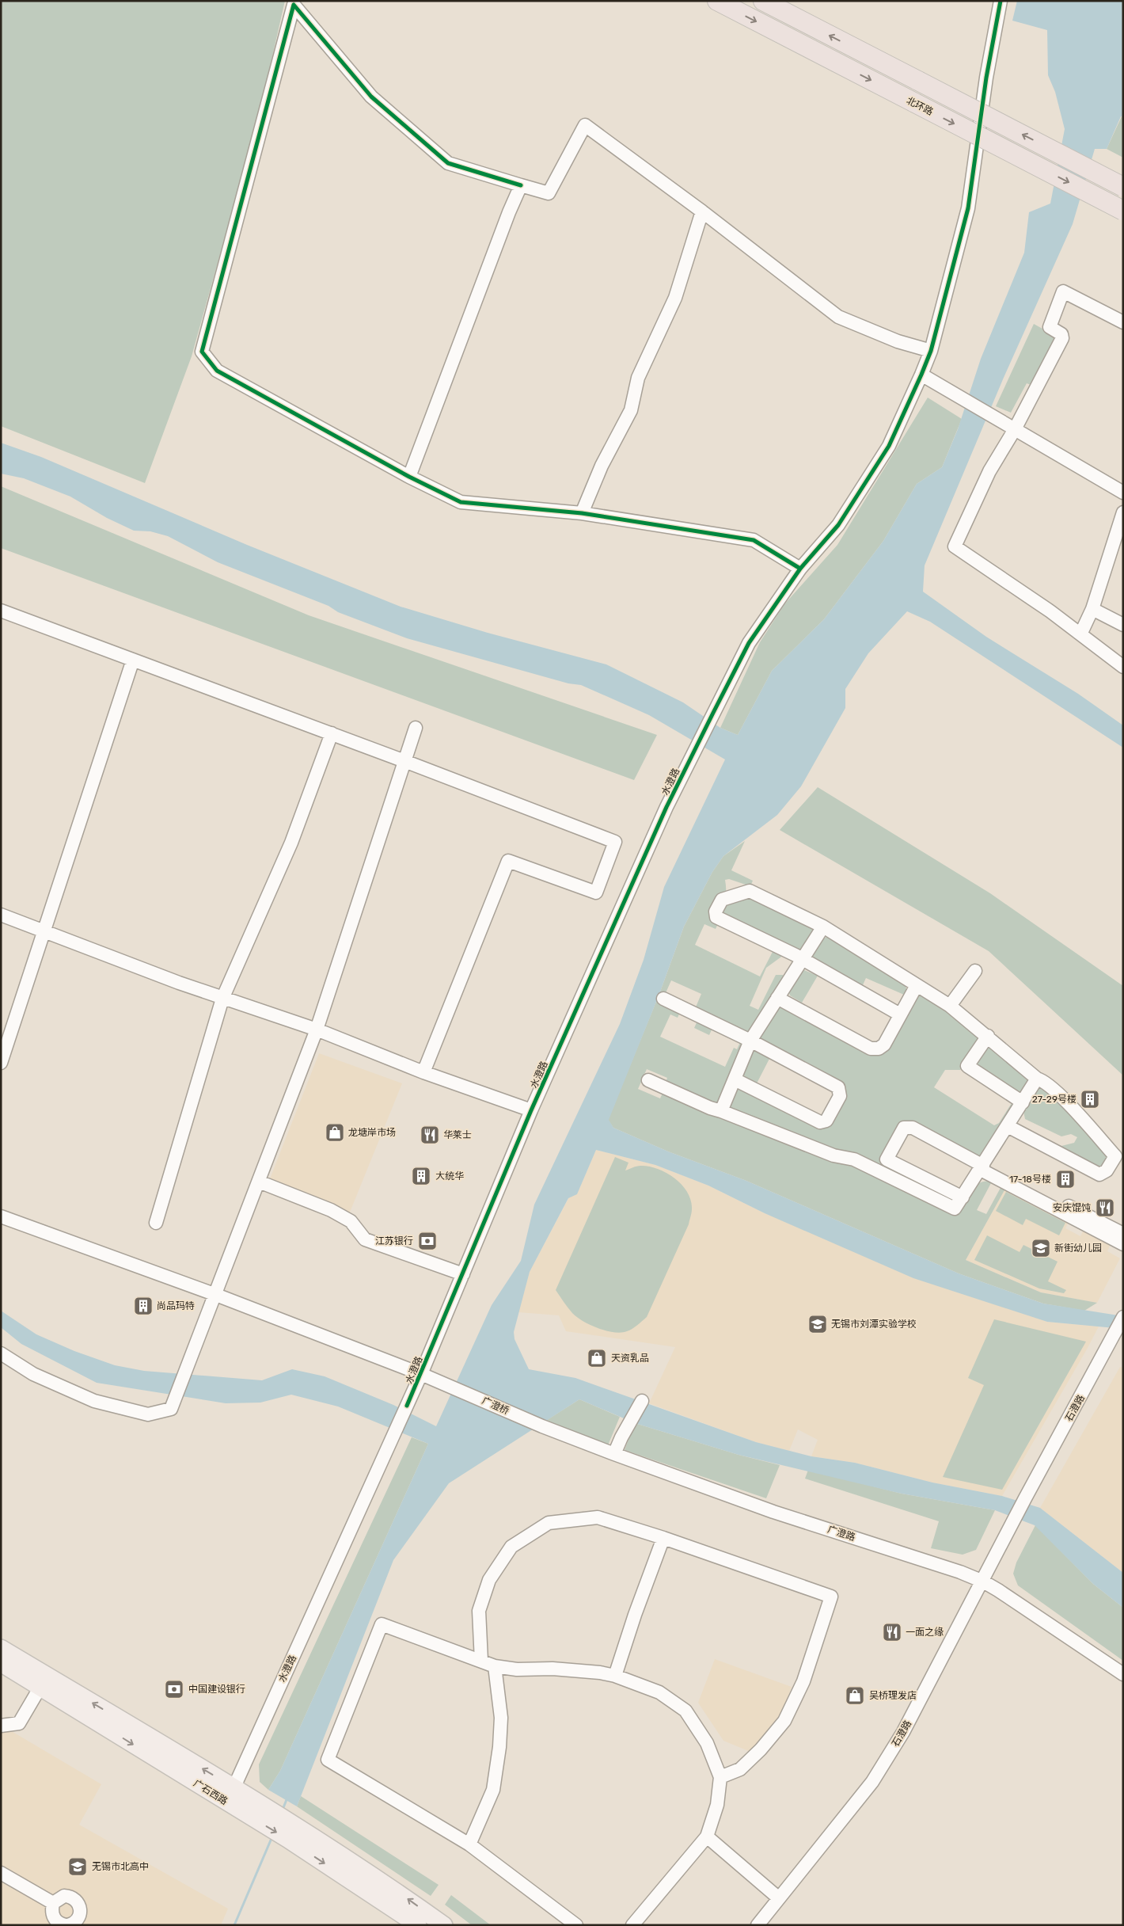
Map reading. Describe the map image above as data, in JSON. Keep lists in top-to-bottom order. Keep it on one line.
{"streets":{"highway":["北环路"],"main road":["广石西路"],"street":["水澄路","广澄桥","石澄路","广澄路"]},"crossings":[["水澄路","广澄桥"],["水澄路","广石西路"],["广澄桥","广澄路"],["石澄路","广澄路"]],"places":{"building":["27-29号楼","大统华","17-18号楼","尚品玛特"],"shop":["龙塘岸市场","天资乳品","吴桥理发店"],"restaurant":["华莱士","安庆馄饨","一面之缘"],"bank":["江苏银行","中国建设银行"],"school or university":["新街幼儿园","无锡市刘潭实验学校","无锡市北高中"]}}
